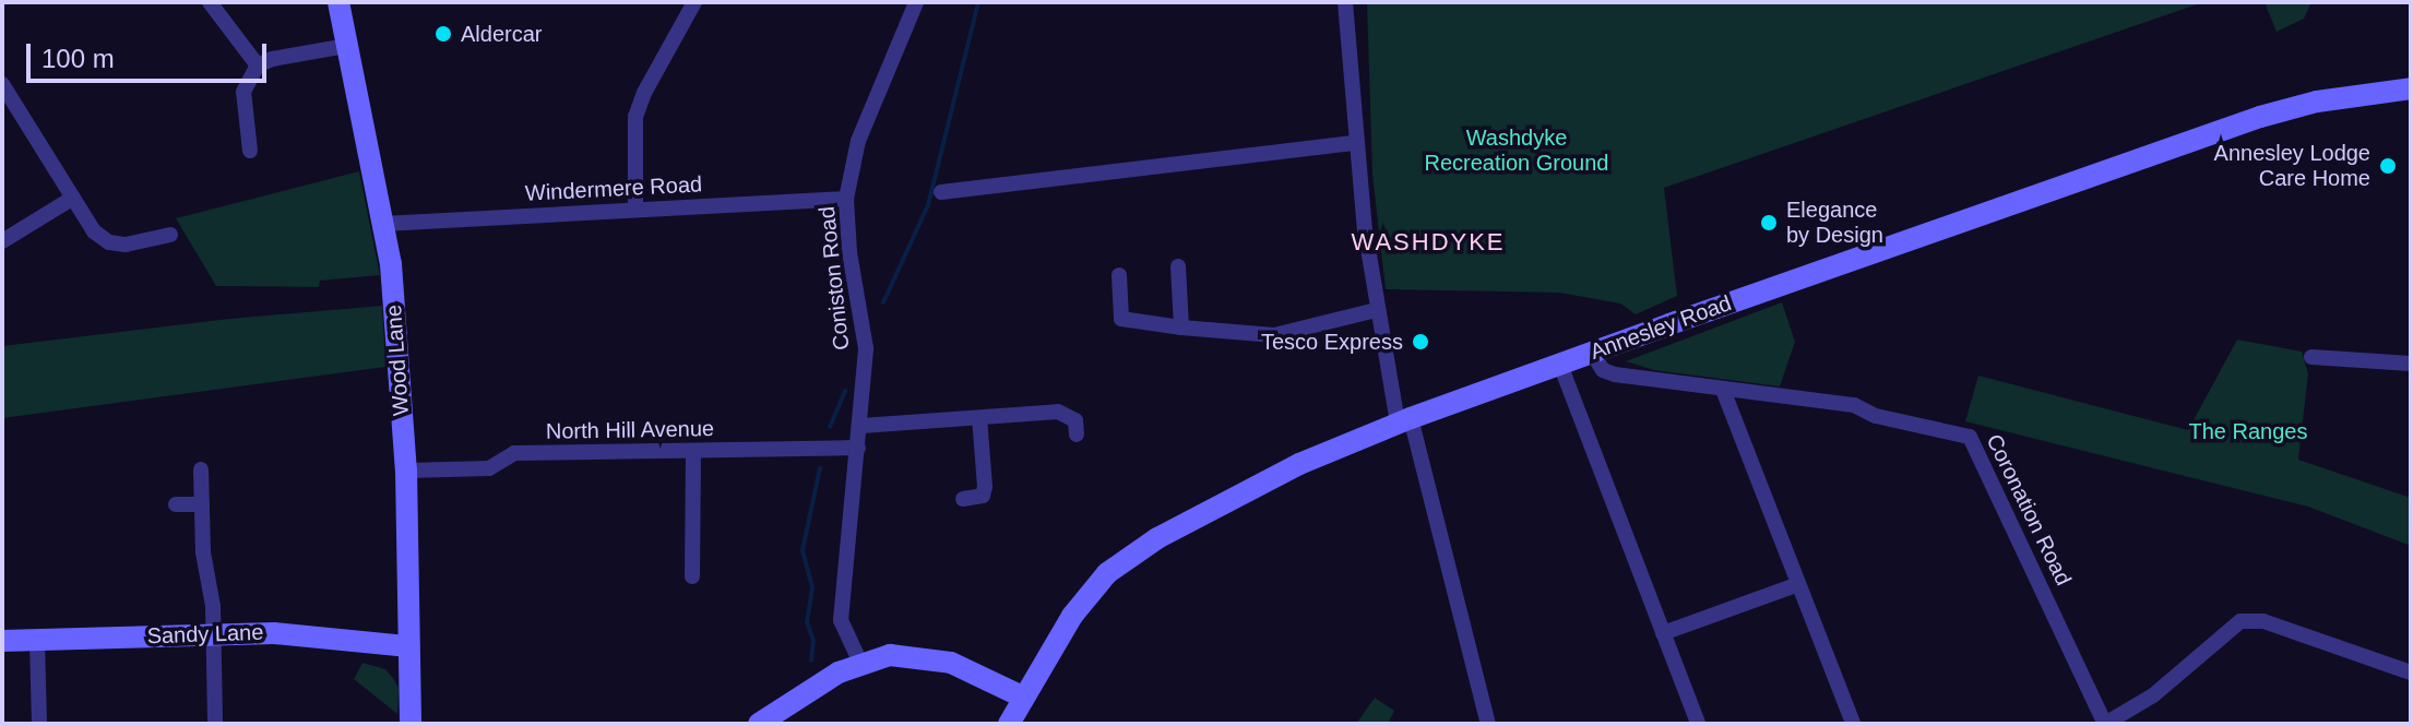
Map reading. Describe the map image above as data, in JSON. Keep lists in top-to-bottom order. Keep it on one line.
{"streets":{"street":["Windermere Road","Coniston Road","Annesley Road","Wood Lane","North Hill Avenue","Coronation Road","Sandy Lane"]},"crossings":[["Windermere Road","Coniston Road"],["Windermere Road","Wood Lane"],["Coniston Road","North Hill Avenue"],["Annesley Road","Coronation Road"],["Wood Lane","North Hill Avenue"],["Wood Lane","Sandy Lane"]],"districts":["WASHDYKE"],"parks":["Washdyke Recreation Ground","The Ranges"],"places":["Aldercar","Annesley Lodge Care Home","Elegance by Design","Tesco Express"],"scale_bar":"100 m"}
